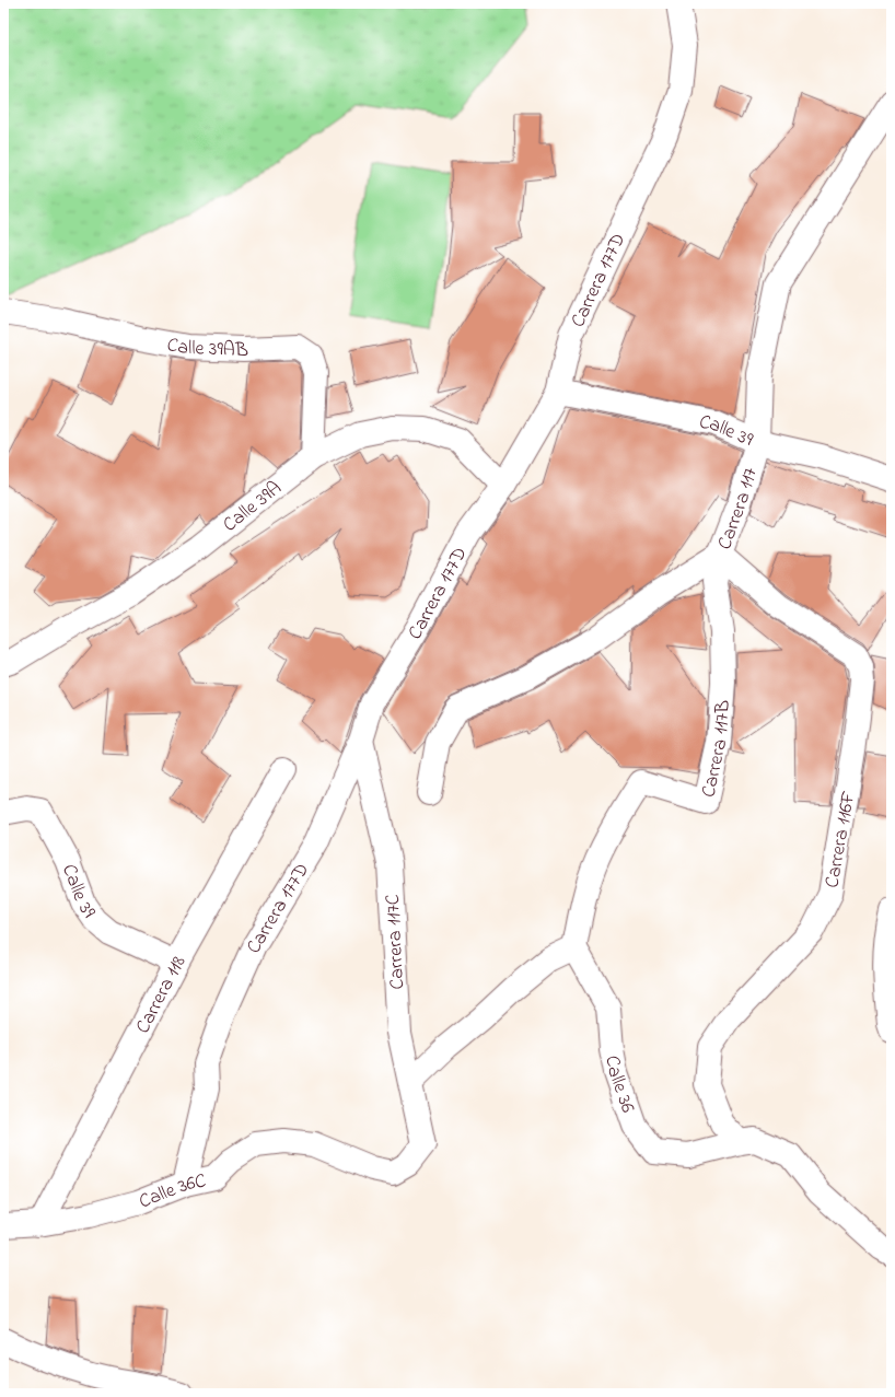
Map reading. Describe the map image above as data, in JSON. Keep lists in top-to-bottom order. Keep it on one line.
{"streets":{"street":["Carrera 177D","Calle 39AB","Calle 39","Calle 39A","Carrera 117","Carrera 117B","Carrera 116F","Carrera 117C","Carrera 118","Calle 36","Calle 36C"]},"crossings":[["Carrera 177D","Calle 39"],["Carrera 177D","Calle 39A"],["Carrera 177D","Carrera 117C"],["Carrera 177D","Calle 36C"],["Calle 39AB","Calle 39A"],["Calle 39","Carrera 117"],["Calle 39","Carrera 118"],["Carrera 117","Carrera 117B"],["Carrera 117","Carrera 116F"],["Carrera 117B","Carrera 116F"],["Carrera 117B","Calle 36"],["Carrera 116F","Calle 36"],["Carrera 117C","Calle 36C"],["Carrera 118","Calle 36C"]]}
